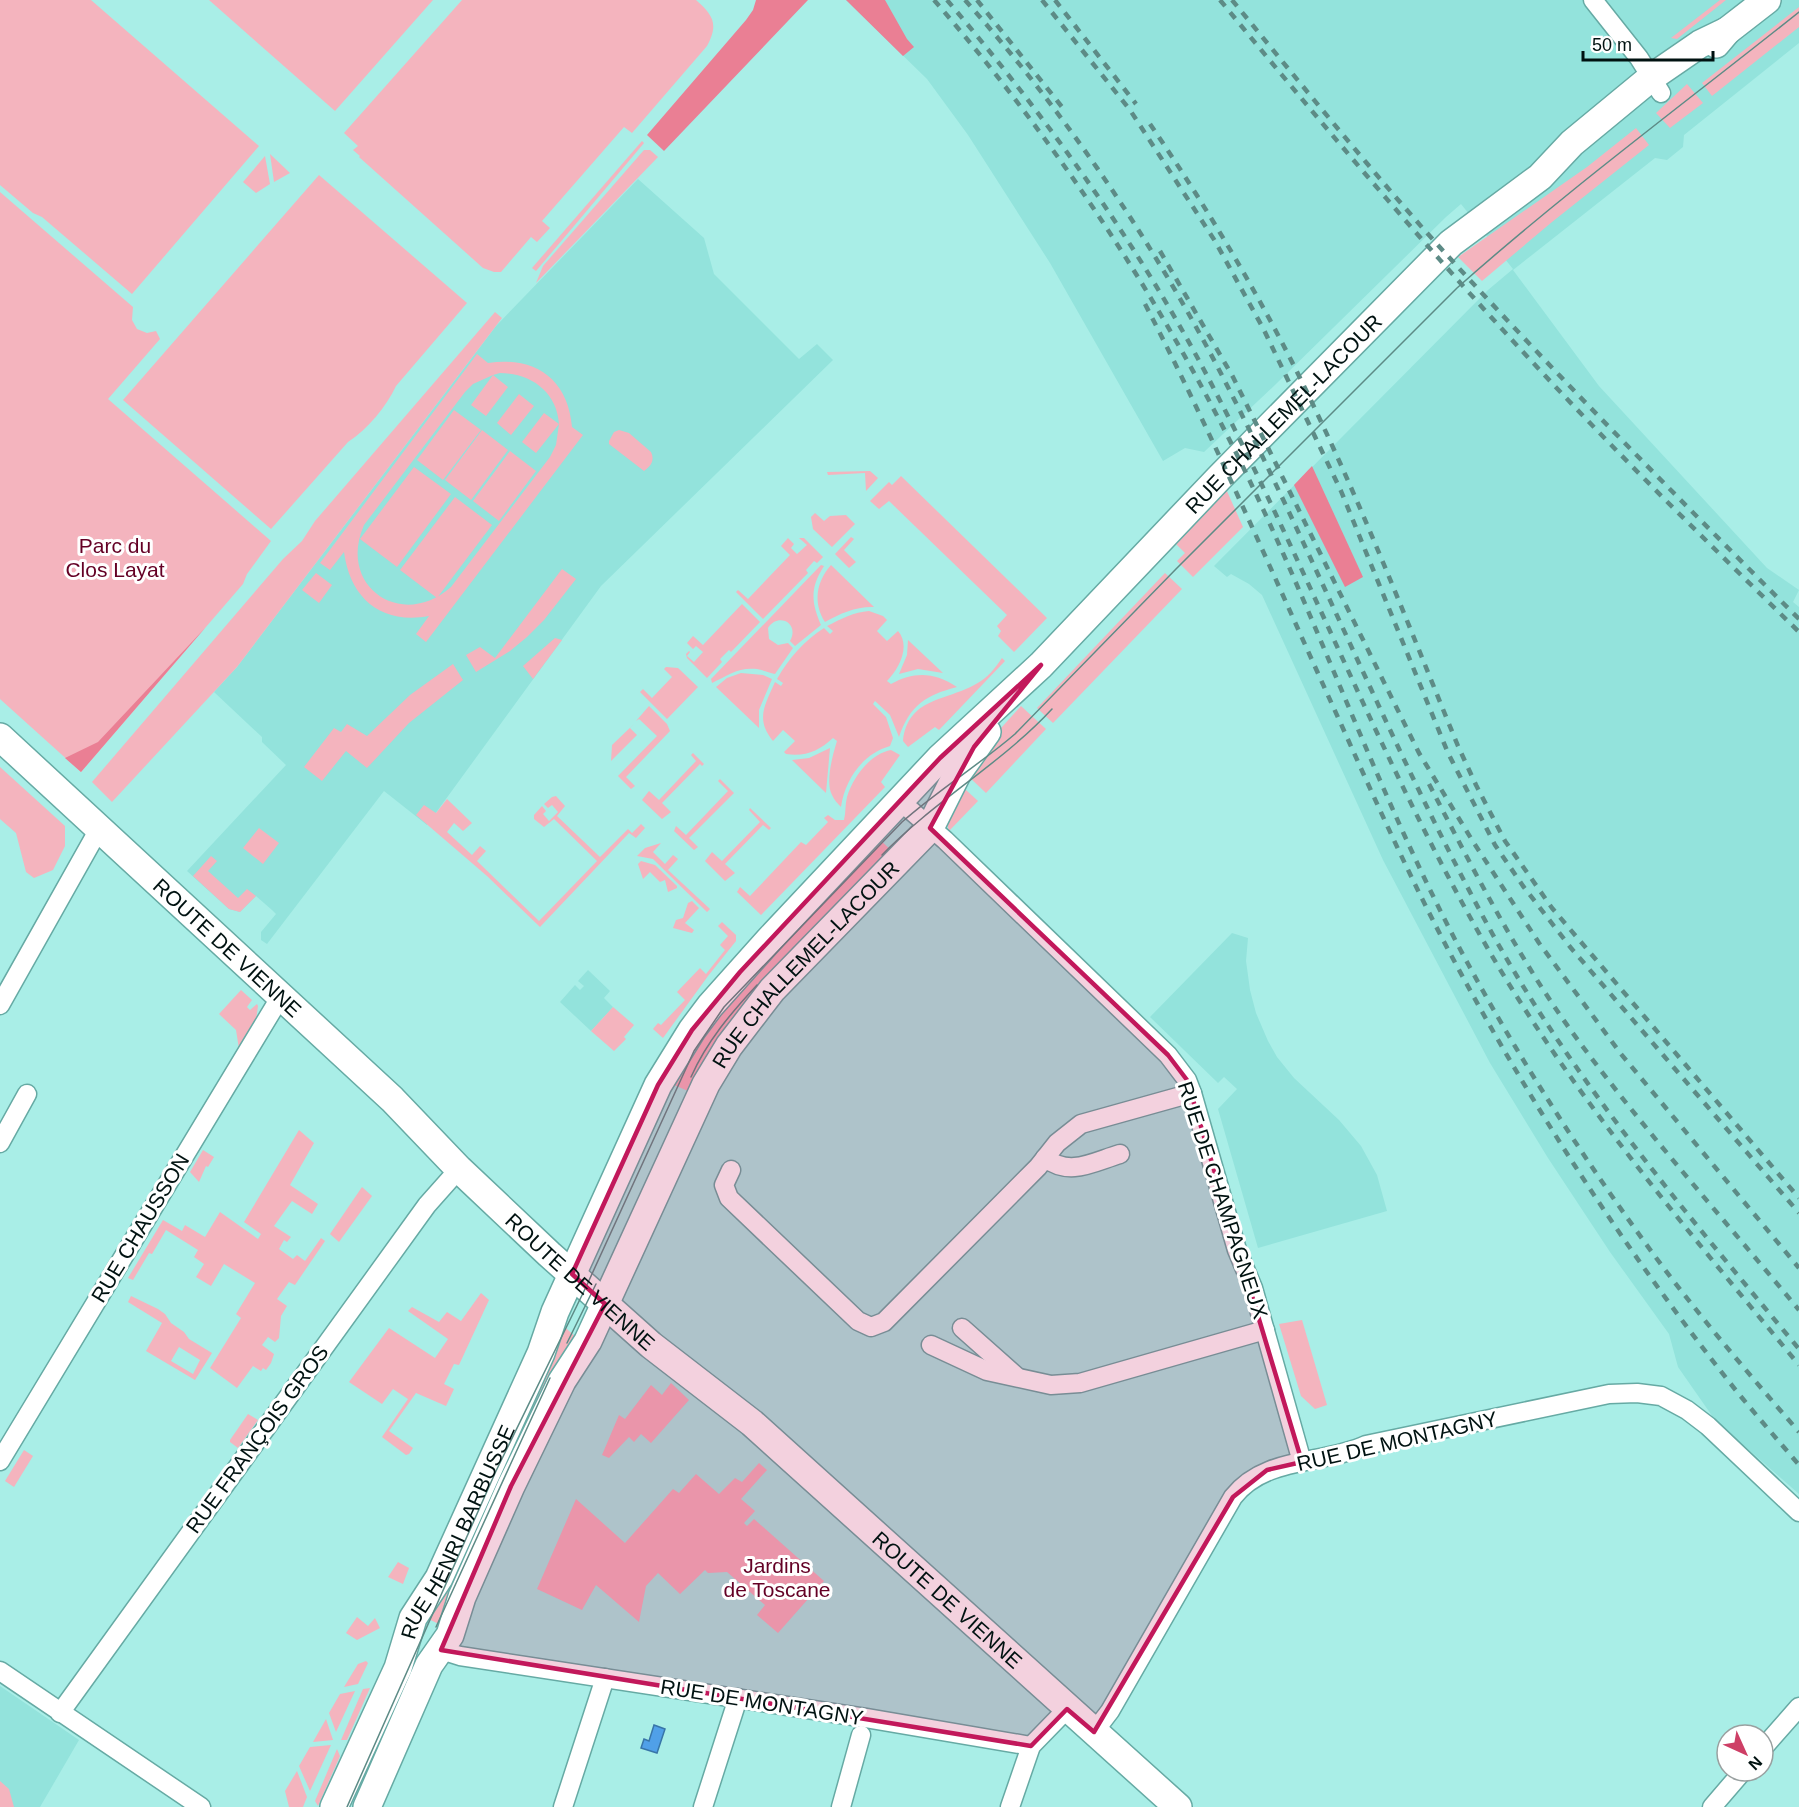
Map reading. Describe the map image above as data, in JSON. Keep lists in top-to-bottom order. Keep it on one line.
{"streets":{"street":["RUE CHALLEMEL-LACOUR","ROUTE DE VIENNE","RUE DE CHAMPAGNEUX","RUE CHAUSSON","RUE FRANÇOIS GROS","RUE DE MONTAGNY","RUE HENRI BARBUSSE"]},"crossings":[["RUE CHALLEMEL-LACOUR","ROUTE DE VIENNE"],["RUE CHALLEMEL-LACOUR","RUE DE CHAMPAGNEUX"],["RUE CHALLEMEL-LACOUR","RUE HENRI BARBUSSE"],["ROUTE DE VIENNE","RUE CHAUSSON"],["ROUTE DE VIENNE","RUE FRANÇOIS GROS"],["ROUTE DE VIENNE","RUE DE MONTAGNY"],["ROUTE DE VIENNE","RUE HENRI BARBUSSE"],["RUE DE CHAMPAGNEUX","RUE DE MONTAGNY"],["RUE DE MONTAGNY","RUE HENRI BARBUSSE"]],"parks":["Parc du Clos Layat","Jardins de Toscane"],"scale_bar":"50 m","north":"bottom right"}
